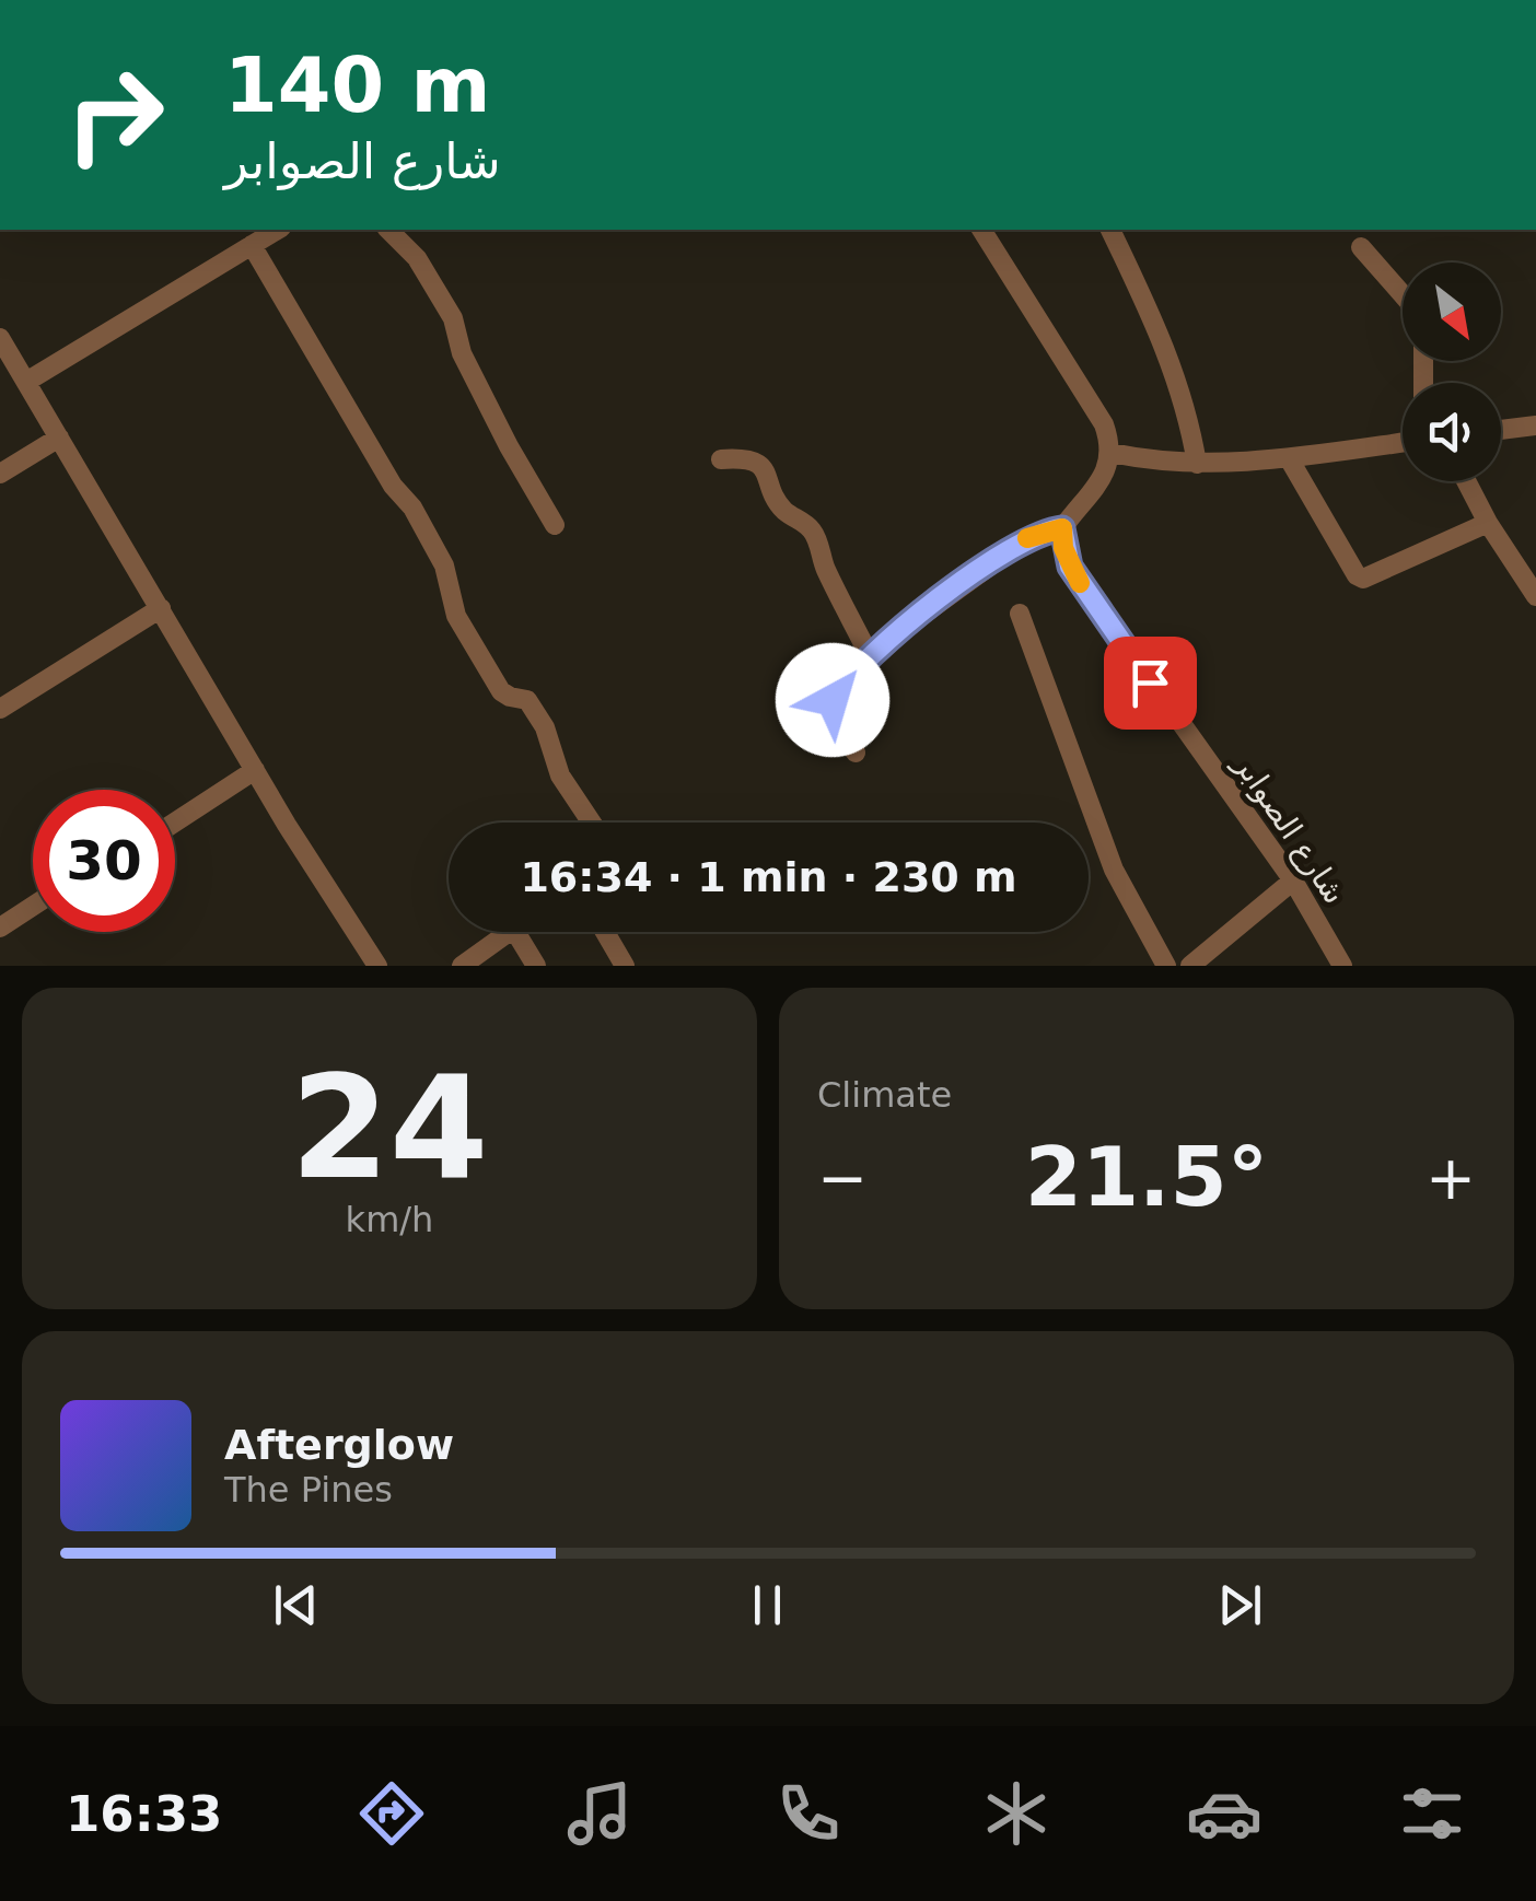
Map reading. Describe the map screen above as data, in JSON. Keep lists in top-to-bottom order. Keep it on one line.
{"streets":{"street":["شارع الصوابر"]},"north":"bottom right","page":{"turn":["140 m","شارع الصوابر"],"limit":"30","trip":"16:34 · 1 min · 230 m","tile":[["24","km/h"],"Climate"],"heat":["−","21.5°","+"],"song":["Afterglow","The Pines"],"tabs":"16:33"}}
